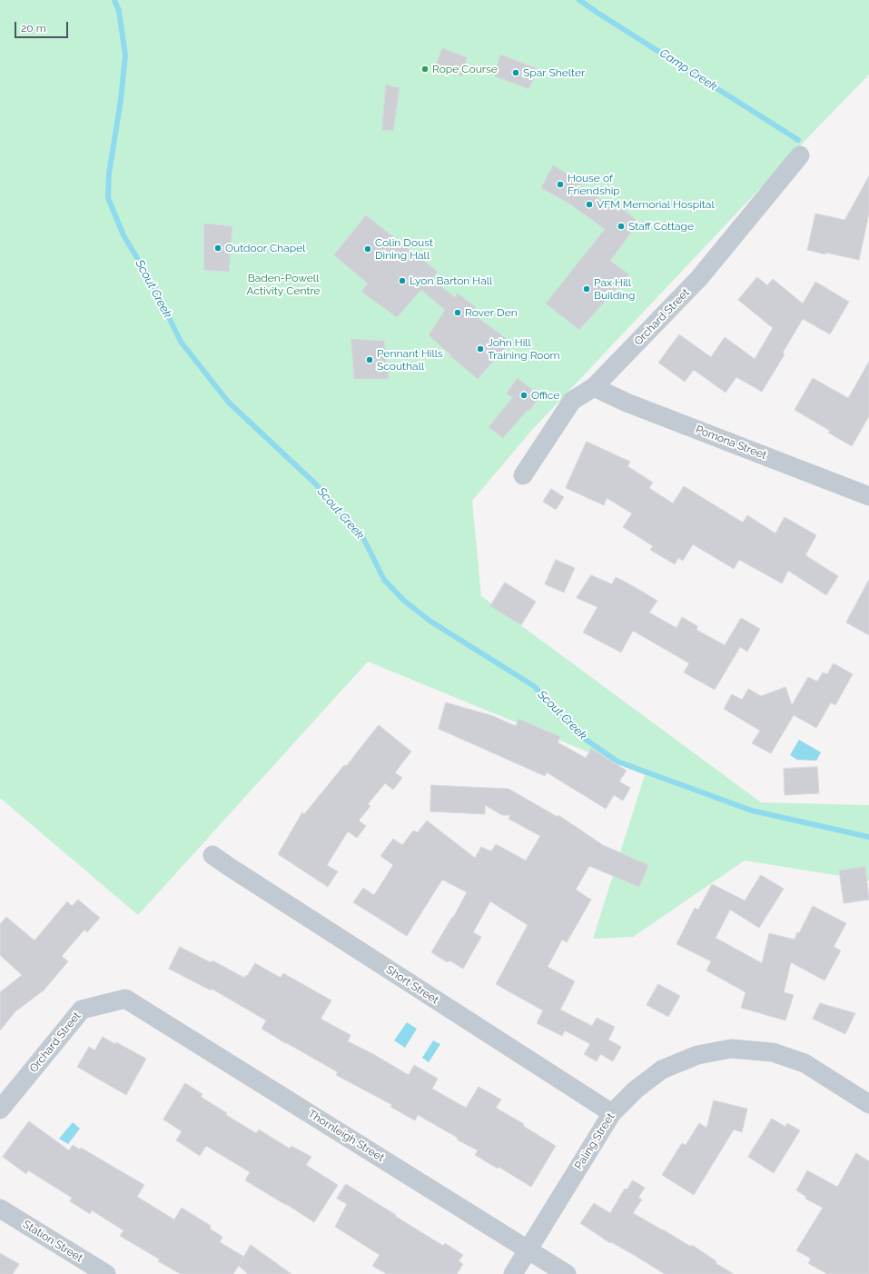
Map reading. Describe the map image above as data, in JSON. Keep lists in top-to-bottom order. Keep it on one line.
{"streets":{"street":["Orchard Street","Pomona Street","Short Street","Thornleigh Street","Paling Street","Station Street"]},"crossings":[["Orchard Street","Pomona Street"],["Orchard Street","Thornleigh Street"],["Short Street","Paling Street"],["Thornleigh Street","Paling Street"]],"water":["Camp Creek","Scout Creek"],"parks":["Baden-Powell Activity Centre"],"places":["Rope Course","Spar Shelter","House of Friendship","VFM Memorial Hospital","Staff Cottage","Outdoor Chapel","Colin Doust Dining Hall","Lyon Barton Hall","Pax Hill Building","Rover Den","John Hill Training Room","Pennant Hills Scouthall","Office"],"scale_bar":"20 m"}
